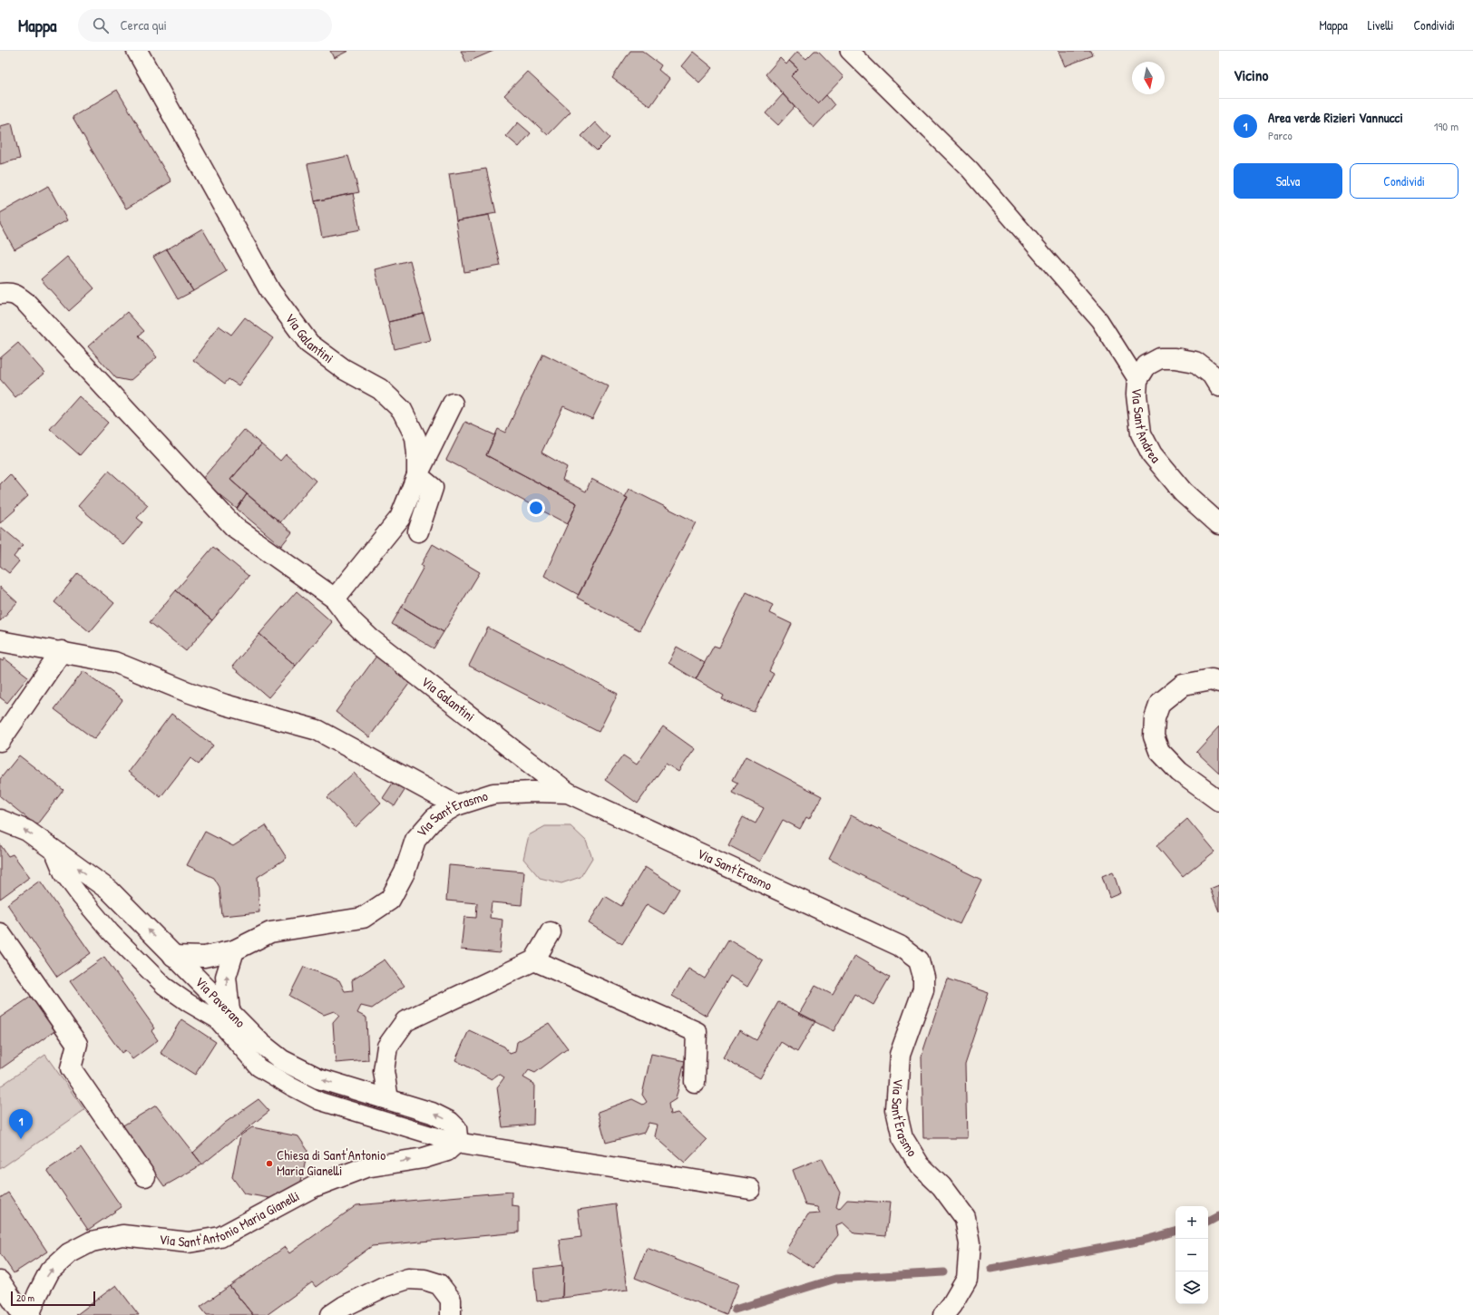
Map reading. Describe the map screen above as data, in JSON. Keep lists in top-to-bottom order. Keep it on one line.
{"streets":{"street":["Via Galantini","Via Sant'Andrea","Via Sant'Erasmo","Via Paverano","Via Sant'Antonio Maria Gianelli"]},"crossings":[["Via Galantini","Via Sant'Erasmo"],["Via Sant'Erasmo","Via Paverano"],["Via Paverano","Via Sant'Antonio Maria Gianelli"]],"one_way":["Via Paverano","Via Sant'Antonio Maria Gianelli"],"places":["Chiesa di Sant'Antonio Maria Gianelli"],"scale_bar":"20 m","north":"bottom","page":{"header":"Mappa","search":"Cerca qui","nav":["Mappa","Livelli","Condividi"],"heading":"Vicino","list":[{"mark":"1","name":"Area verde Rizieri Vannucci","note":"Parco","value":"190 m"}],"buttons":["Salva","Condividi"],"pins":"1","map_buttons":["+","−"],"scale":"20 m"}}
